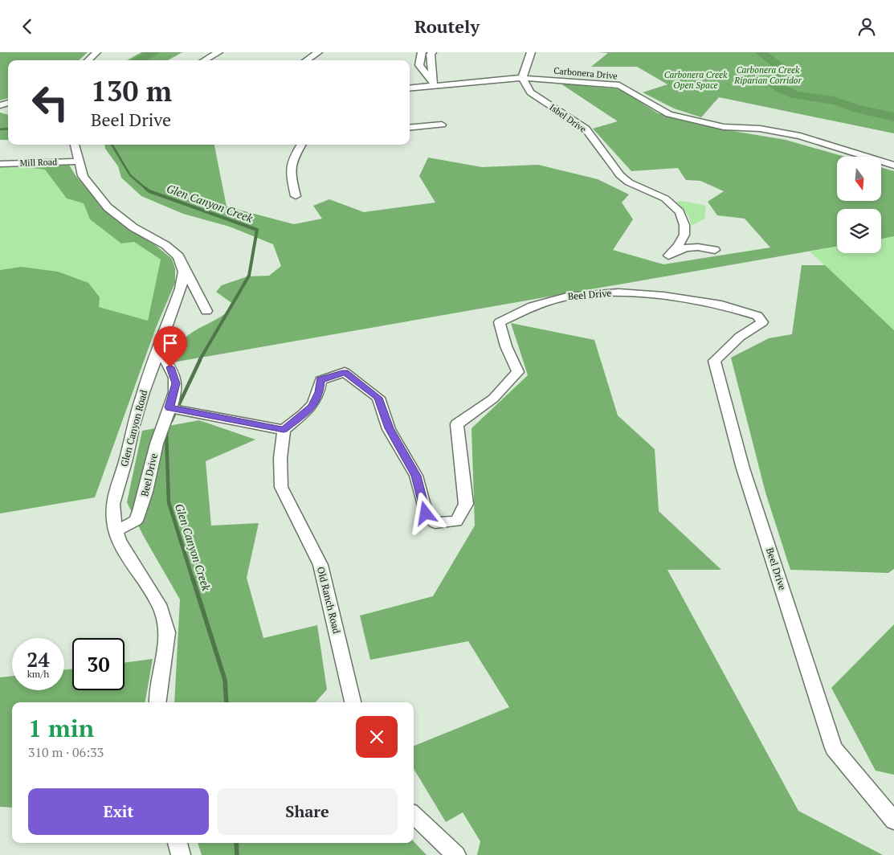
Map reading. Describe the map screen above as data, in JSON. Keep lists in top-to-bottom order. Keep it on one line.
{"streets":{"street":["Carbonera Drive","Isbel Drive","Mill Road","Beel Drive","Glen Canyon Road","Old Ranch Road"]},"crossings":[["Carbonera Drive","Isbel Drive"],["Beel Drive","Glen Canyon Road"],["Beel Drive","Old Ranch Road"]],"water":["Glen Canyon Creek"],"parks":["Carbonera Creek Riparian Corridor","Carbonera Creek Open Space"],"north":"bottom","page":{"header":"Routely","turn":["130 m","Beel Drive"],"speed":"24 km/h","limit":"30","heading":["1 min","310 m · 06:33"],"buttons":["Exit","Share"]}}
